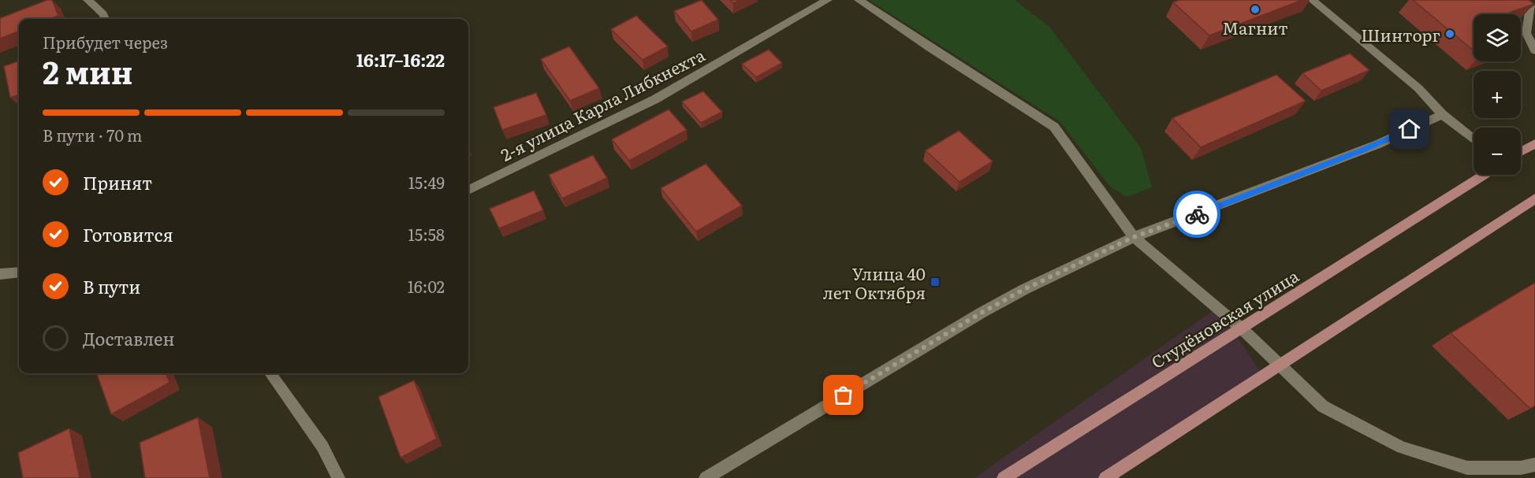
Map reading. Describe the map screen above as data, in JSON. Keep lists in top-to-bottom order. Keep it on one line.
{"streets":{"main road":["Студёновская улица"],"street":["2-я улица Карла Либкнехта"]},"places":{"other":["Магнит","Шинторг"],"transit":["Улица 40 лет Октября"]},"page":{"map_buttons":["+","−"],"heading":["2 мин","Прибудет через","16:17–16:22"],"bar":"В пути · 70 m","list":[["Принят","15:49"],["Готовится","15:58"],["В пути","16:02"],"Доставлен"]}}
